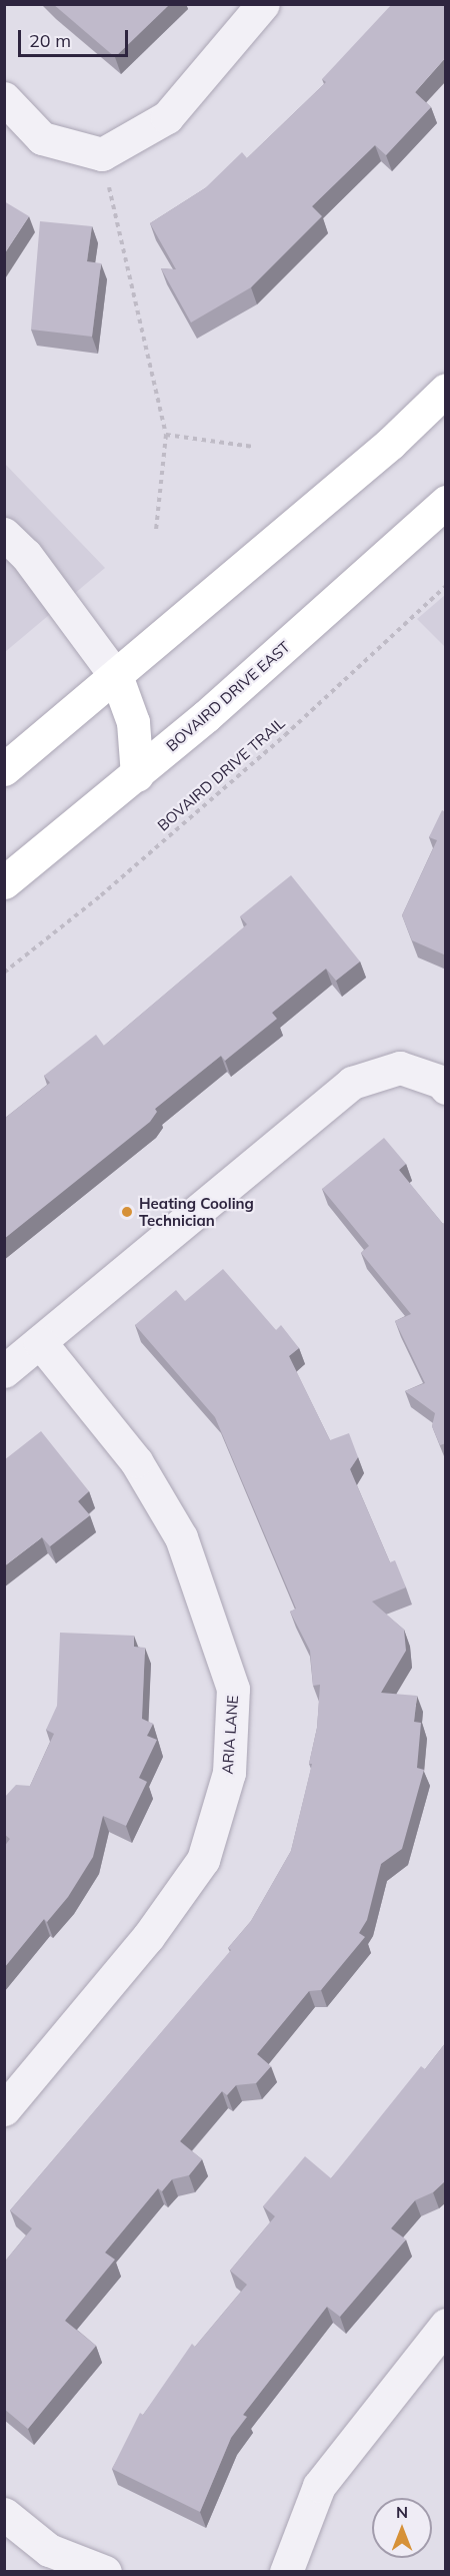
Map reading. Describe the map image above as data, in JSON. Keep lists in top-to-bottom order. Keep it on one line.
{"streets":{"main road":["BOVAIRD DRIVE EAST"],"street":["ARIA LANE"],"path":["BOVAIRD DRIVE TRAIL"]},"places":["Heating Cooling Technician"],"scale_bar":"20 m","north":"top"}
